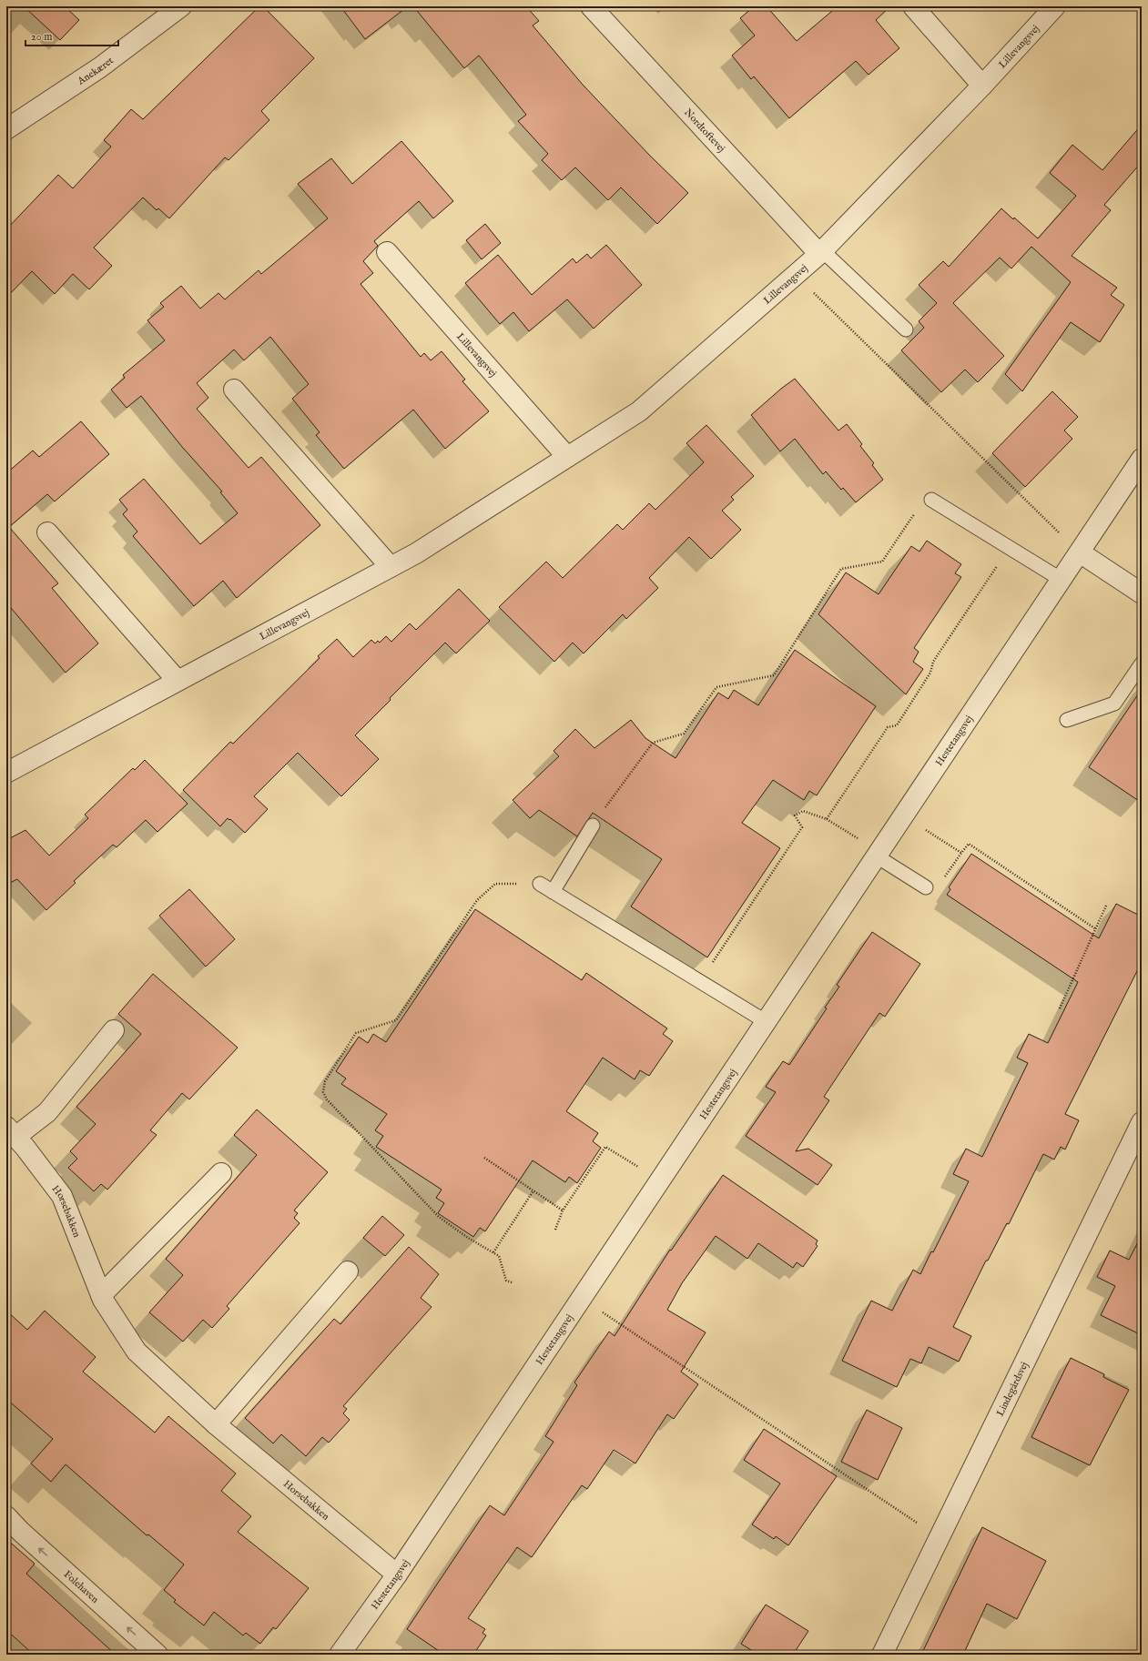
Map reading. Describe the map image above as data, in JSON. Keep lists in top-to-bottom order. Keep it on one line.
{"streets":{"street":["Lillevangsvej","Anekæret","Nordtoftevej","Hestetangsvej","Horsebakken","Lindegårdsvej","Folehaven"]},"crossings":[["Lillevangsvej","Nordtoftevej"],["Hestetangsvej","Horsebakken"]],"one_way":["Folehaven"],"scale_bar":"20 m"}
